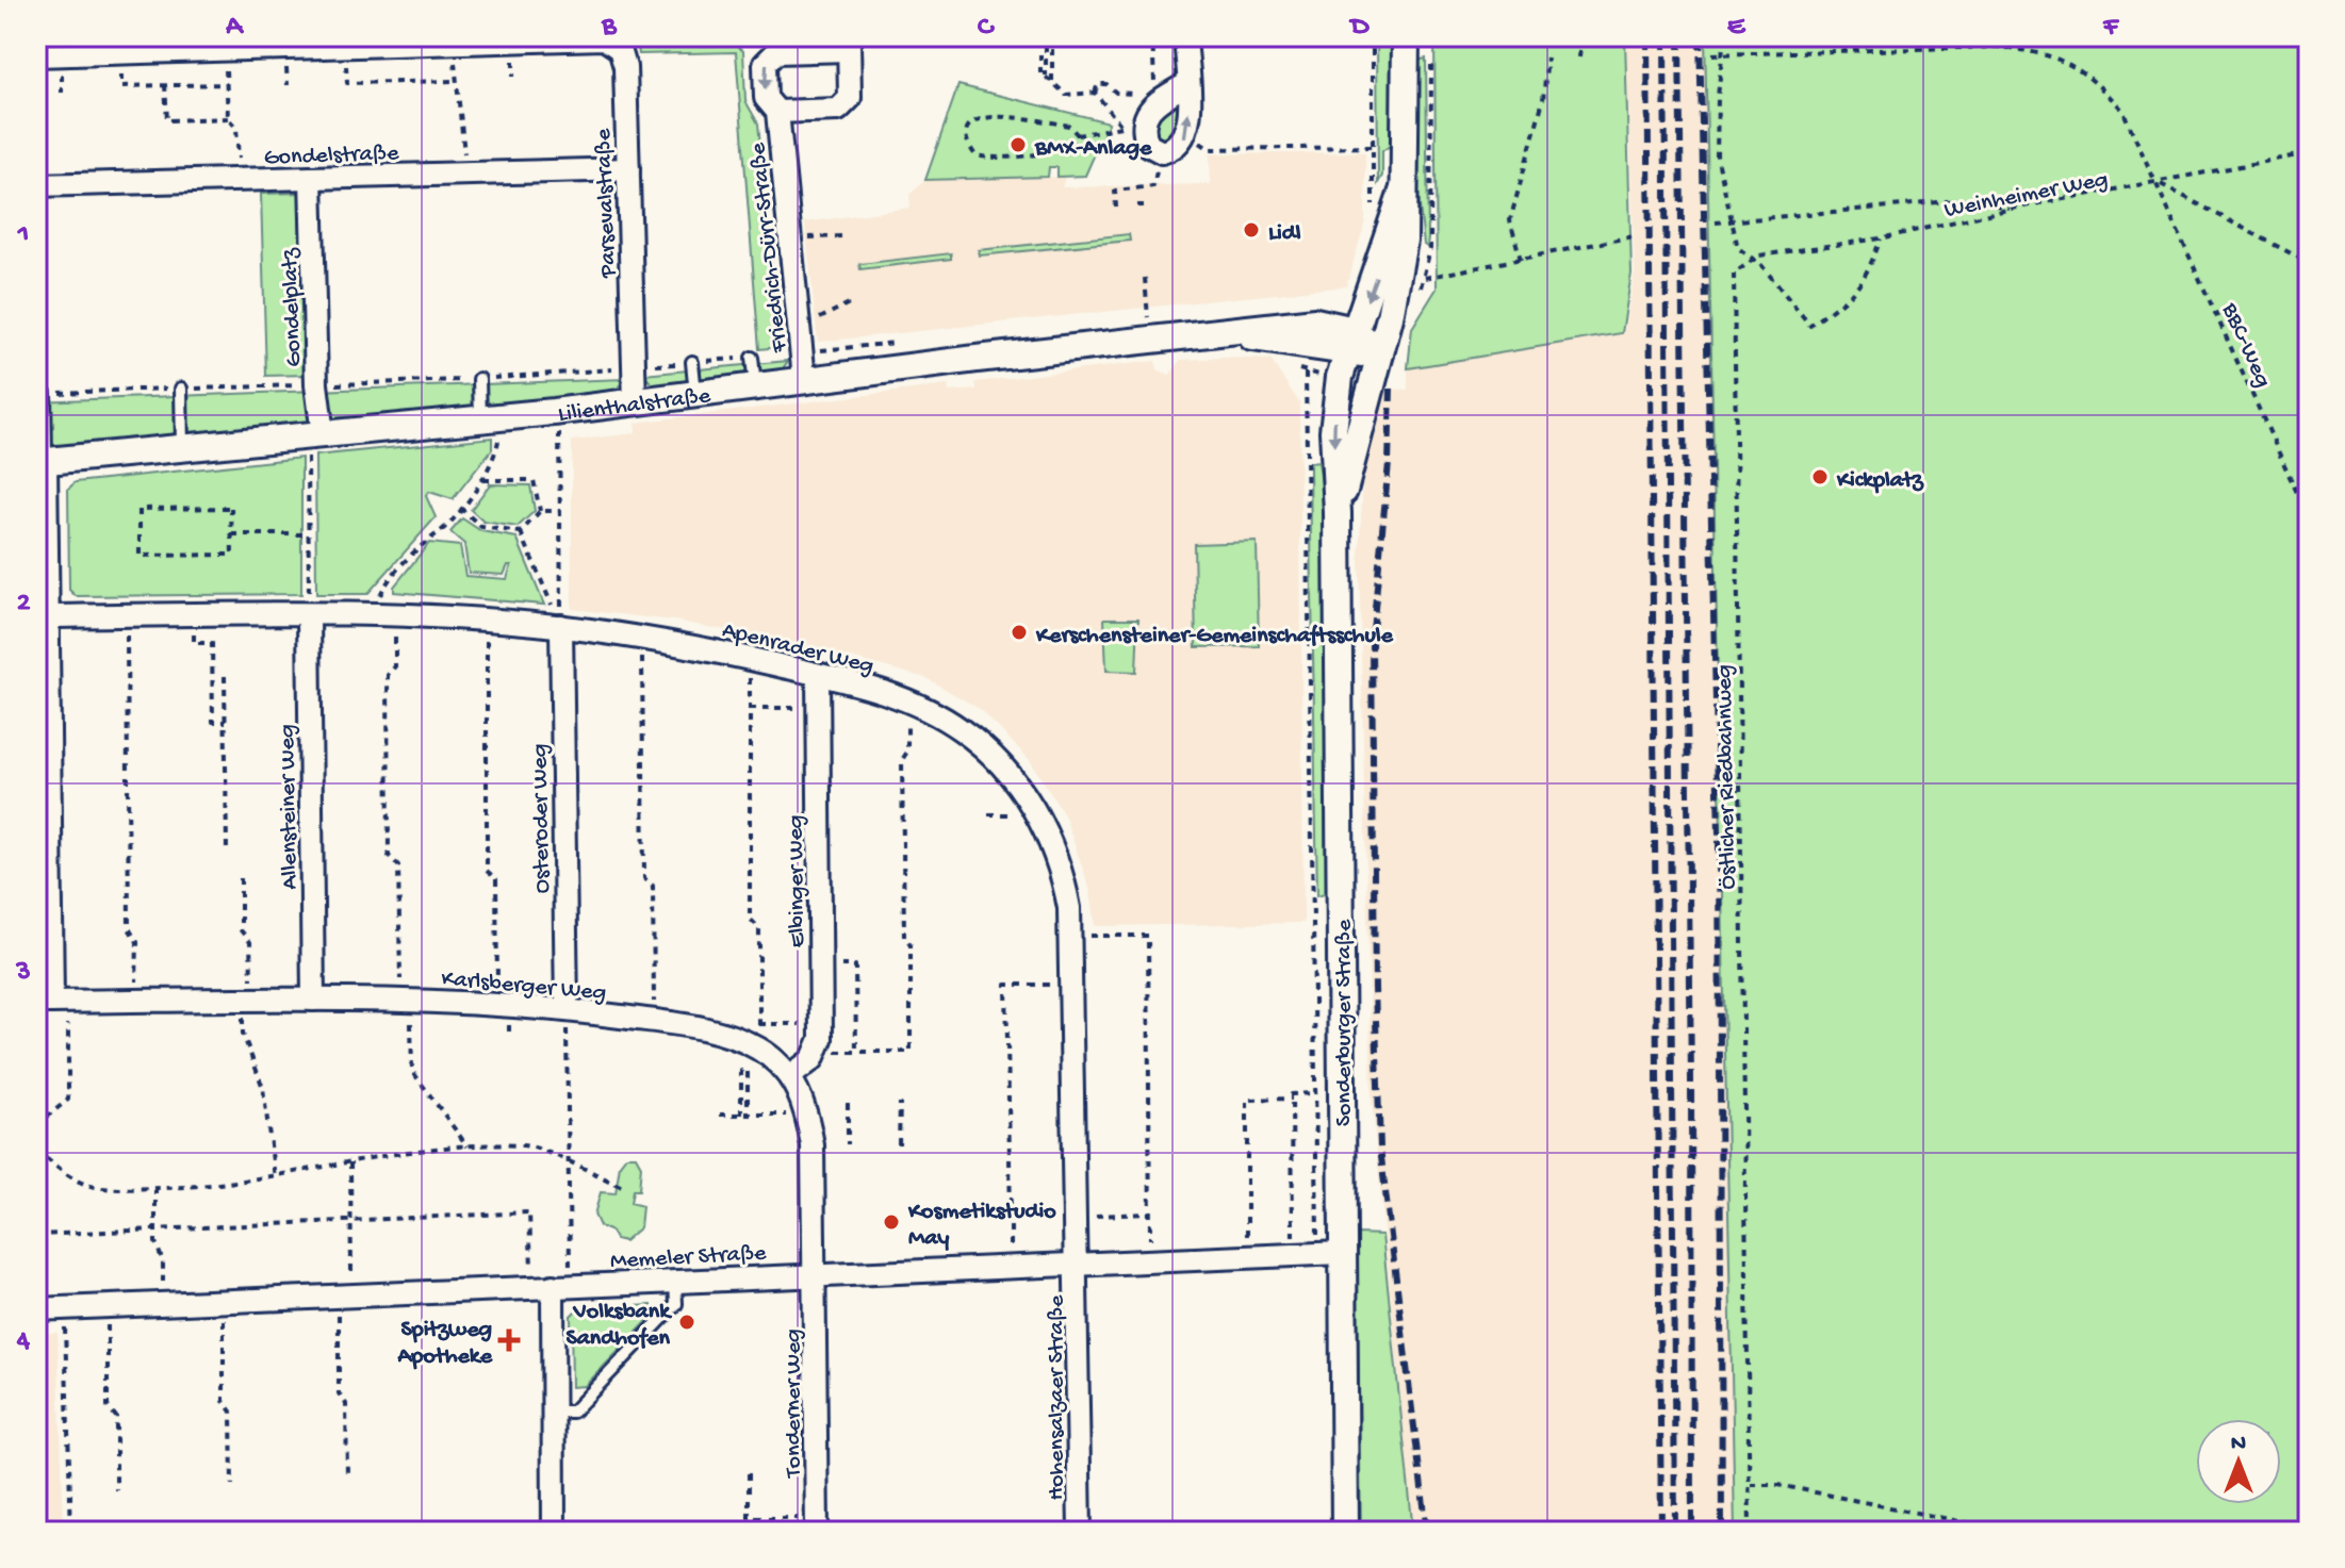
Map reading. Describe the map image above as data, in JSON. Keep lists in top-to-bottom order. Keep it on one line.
{"streets":{"street":["Gondelstraße","Parsevalstraße","Friedrich-Dürr-Straße","Gondelplatz","Lilienthalstraße","Apenrader Weg","Allensteiner Weg","Osteroder Weg","Elbinger Weg","Karlsberger Weg","Sonderburger Straße","Memeler Straße","Hohensalzaer Straße","Tonderner Weg"],"path":["Weinheimer Weg","BBC-Weg","Östlicher Riedbahnweg"]},"crossings":[["Gondelstraße","Parsevalstraße"],["Gondelstraße","Gondelplatz"],["Weinheimer Weg","BBC-Weg"],["Weinheimer Weg","Östlicher Riedbahnweg"],["Parsevalstraße","Lilienthalstraße"],["Friedrich-Dürr-Straße","Lilienthalstraße"],["Gondelplatz","Lilienthalstraße"],["Lilienthalstraße","Sonderburger Straße"],["Apenrader Weg","Allensteiner Weg"],["Apenrader Weg","Osteroder Weg"],["Apenrader Weg","Elbinger Weg"],["Apenrader Weg","Memeler Straße"],["Apenrader Weg","Hohensalzaer Straße"],["Allensteiner Weg","Karlsberger Weg"],["Osteroder Weg","Karlsberger Weg"],["Karlsberger Weg","Memeler Straße"],["Karlsberger Weg","Tonderner Weg"],["Sonderburger Straße","Memeler Straße"],["Memeler Straße","Hohensalzaer Straße"],["Memeler Straße","Tonderner Weg"]],"places":{"other":["BMX-Anlage","Lidl","Kickplatz","Kerschensteiner-Gemeinschaftsschule","Kosmetikstudio May","Volksbank Sandhofen"],"health":["Spitzweg Apotheke"]},"north":"top","grid":{"columns":["A","B","C","D","E","F"],"rows":["1","2","3","4"]}}
